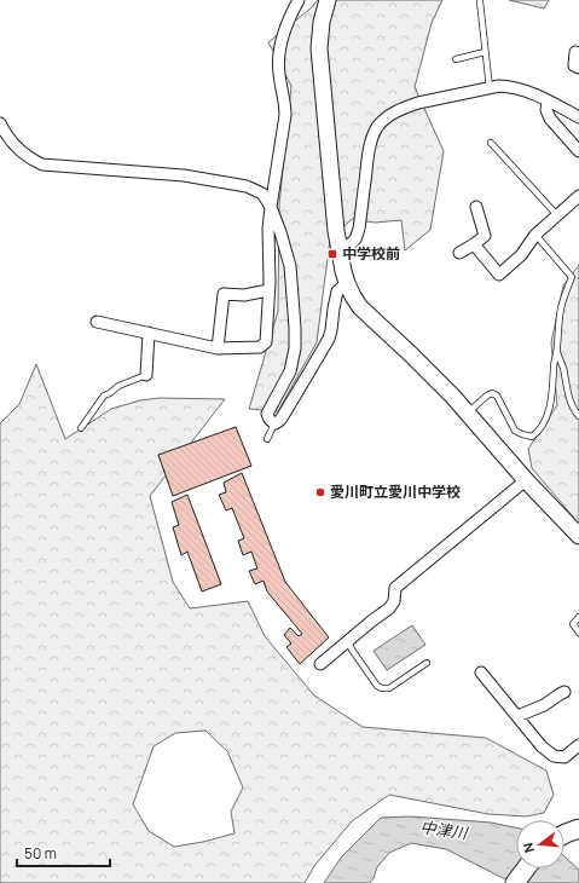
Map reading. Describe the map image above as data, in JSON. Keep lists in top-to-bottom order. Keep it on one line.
{"water":["中津川"],"places":{"transit":["中学校前"],"other":["愛川町立愛川中学校"]},"scale_bar":"50 m","north":"left"}
